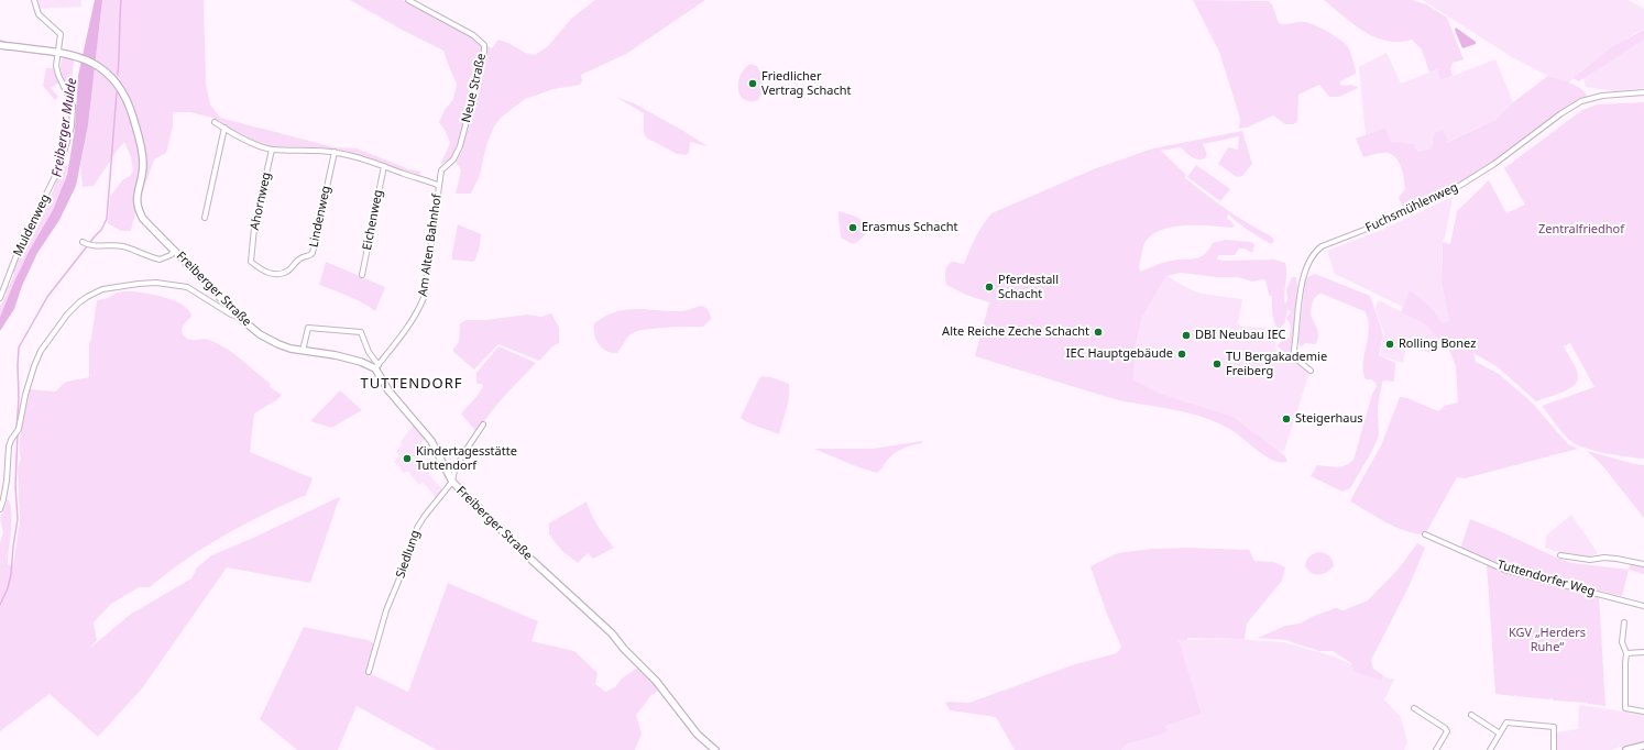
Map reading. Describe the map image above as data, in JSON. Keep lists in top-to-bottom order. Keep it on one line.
{"streets":{"street":["Neue Straße","Ahornweg","Fuchsmühlenweg","Lindenweg","Eichenweg","Muldenweg","Am Alten Bahnhof","Freiberger Straße","Siedlung","Tuttendorfer Weg"]},"crossings":[["Neue Straße","Am Alten Bahnhof"],["Ahornweg","Lindenweg"],["Muldenweg","Freiberger Straße"],["Am Alten Bahnhof","Freiberger Straße"],["Freiberger Straße","Siedlung"]],"districts":["TUTTENDORF"],"water":["Freiberger Mulde"],"parks":["Zentralfriedhof","KGV „Herders Ruhe“"],"places":["Friedlicher Vertrag Schacht","Erasmus Schacht","Pferdestall Schacht","Alte Reiche Zeche Schacht","DBI Neubau IEC","Rolling Bonez","IEC Hauptgebäude","TU Bergakademie Freiberg","Steigerhaus","Kindertagesstätte Tuttendorf"]}
